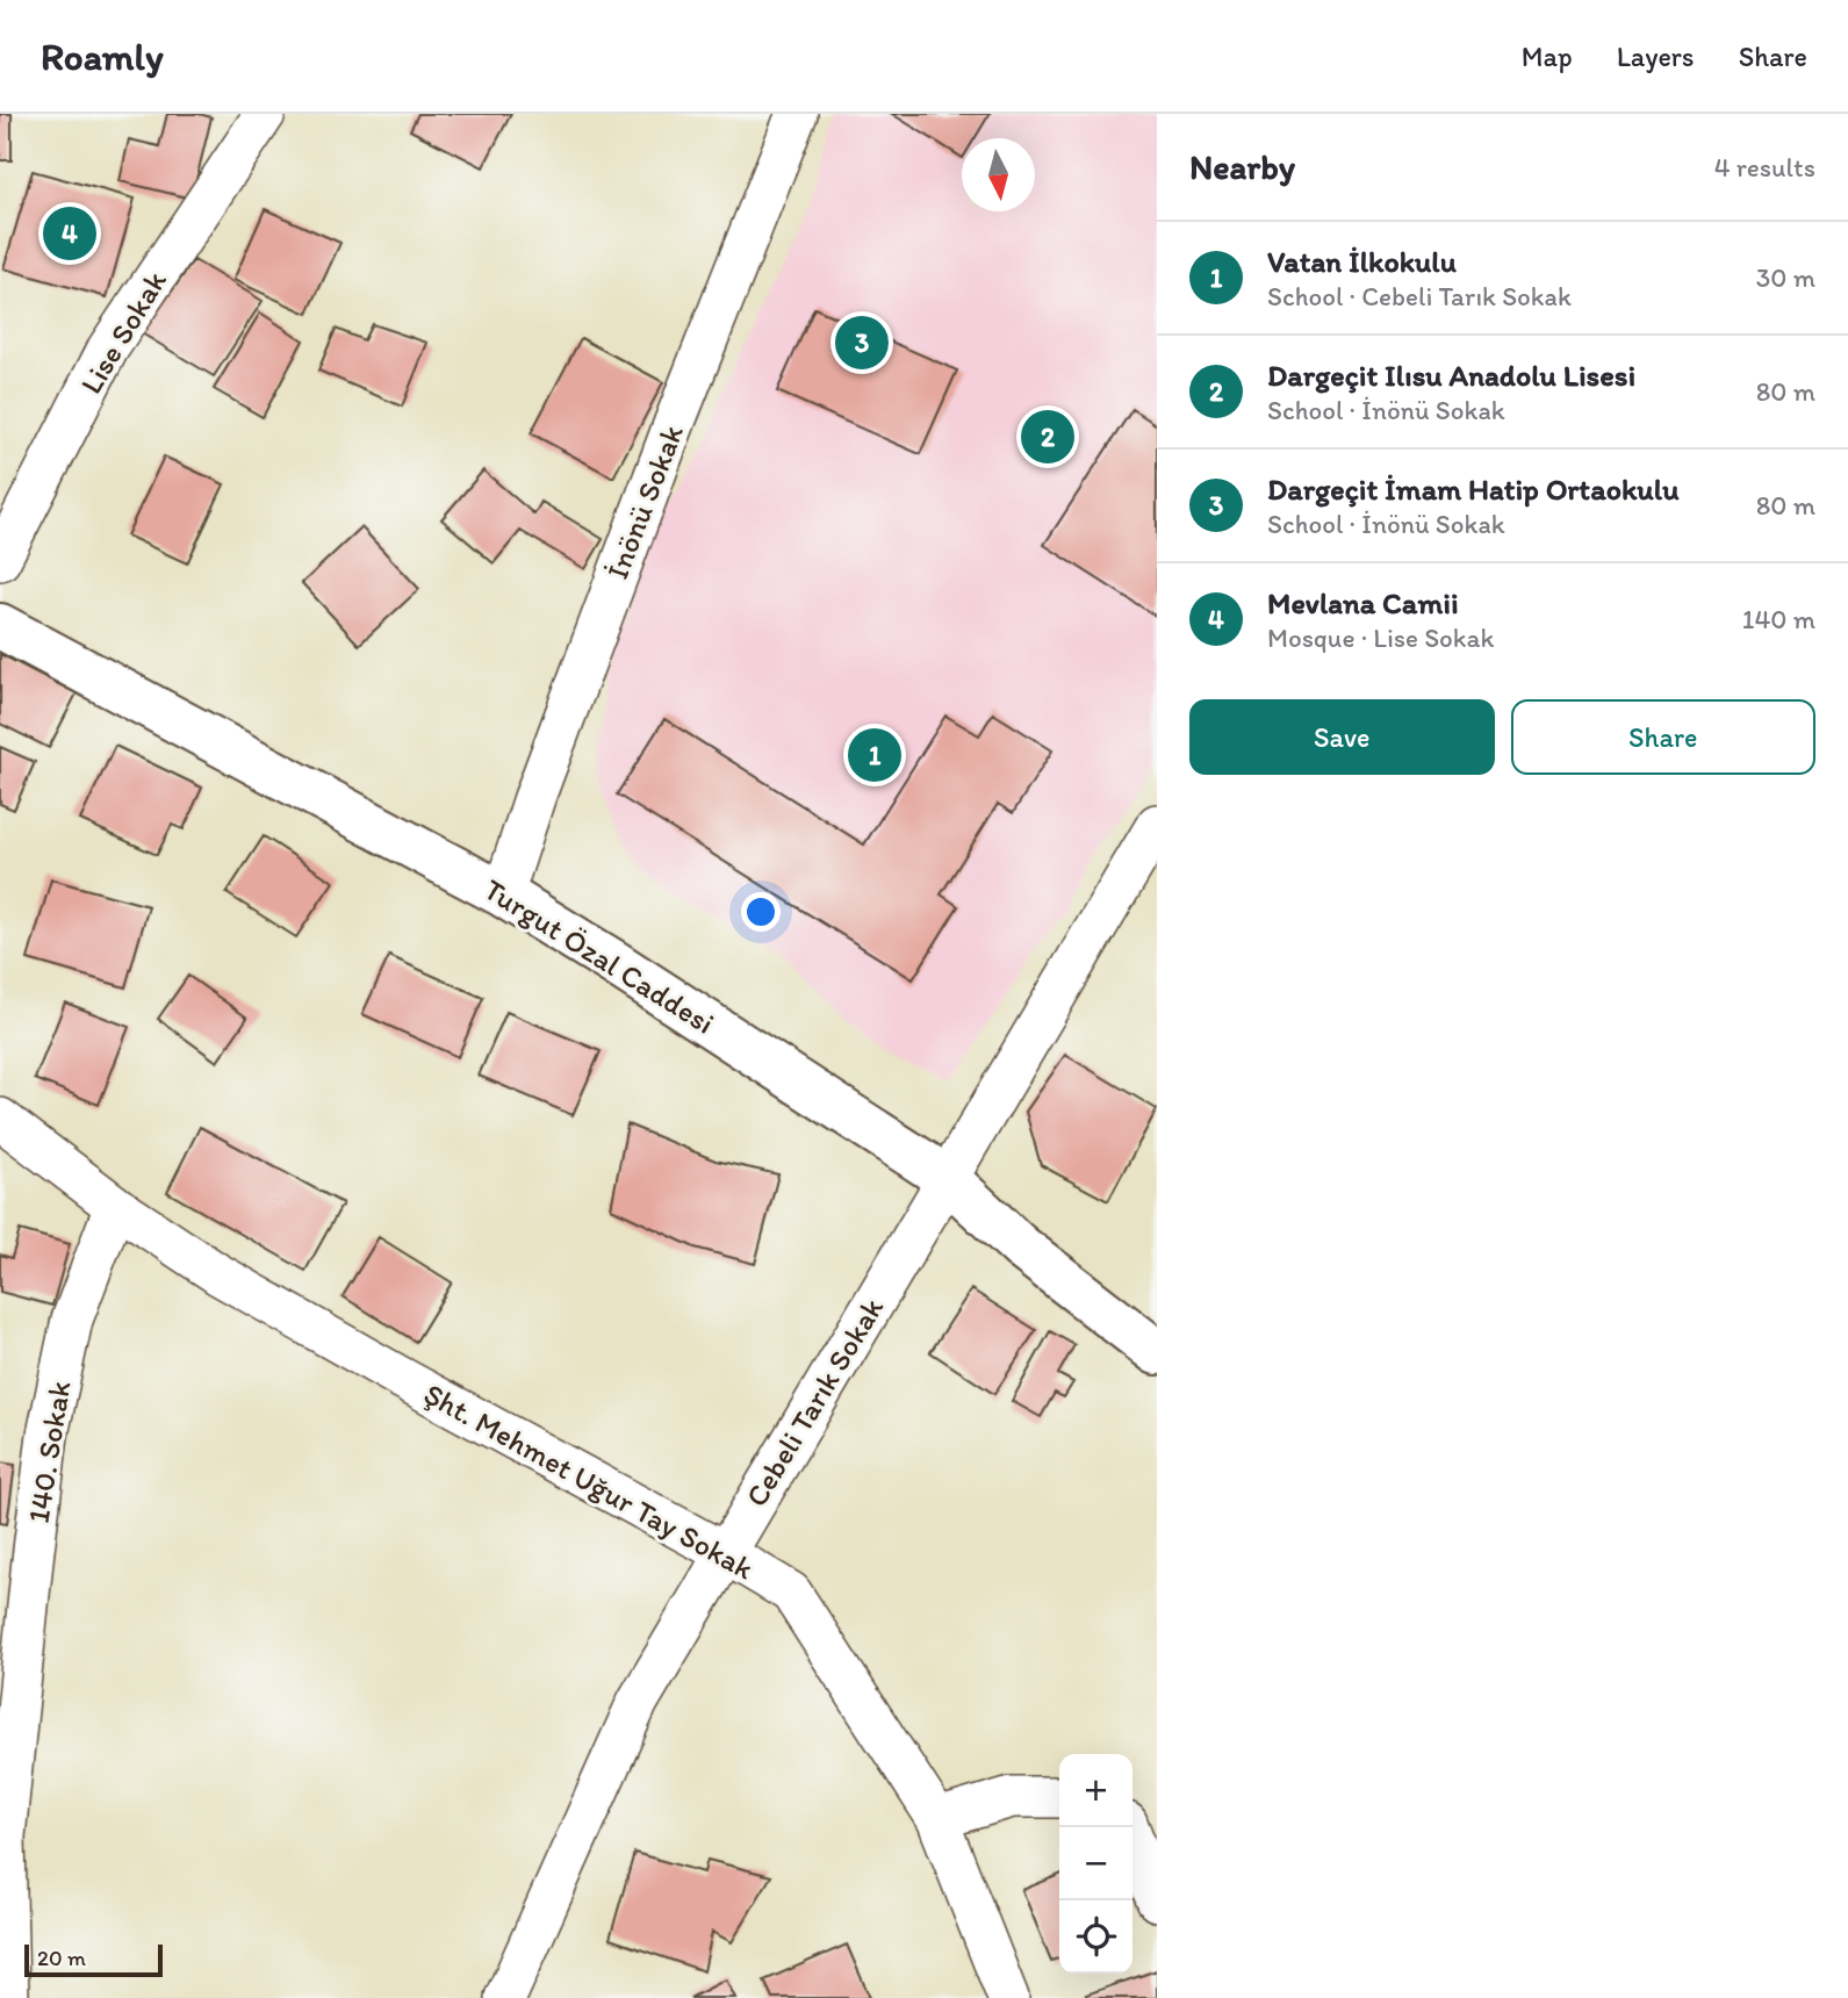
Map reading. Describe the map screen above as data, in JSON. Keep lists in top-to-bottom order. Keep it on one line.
{"streets":{"street":["Lise Sokak","İnönü Sokak","Turgut Özal Caddesi","Cebeli Tarık Sokak","140. Sokak","Şht. Mehmet Uğur Tay Sokak"]},"crossings":[["İnönü Sokak","Turgut Özal Caddesi"],["Turgut Özal Caddesi","Cebeli Tarık Sokak"],["Cebeli Tarık Sokak","Şht. Mehmet Uğur Tay Sokak"],["140. Sokak","Şht. Mehmet Uğur Tay Sokak"]],"scale_bar":"20 m","north":"bottom","page":{"header":"Roamly","nav":["Map","Layers","Share"],"heading":["Nearby","4 results"],"pins":["4","3","2","1"],"list":[{"mark":"1","name":"Vatan İlkokulu","note":"School · Cebeli Tarık Sokak","value":"30 m"},{"mark":"2","name":"Dargeçit Ilısu Anadolu Lisesi","note":"School · İnönü Sokak","value":"80 m"},{"mark":"3","name":"Dargeçit İmam Hatip Ortaokulu","note":"School · İnönü Sokak","value":"80 m"},{"mark":"4","name":"Mevlana Camii","note":"Mosque · Lise Sokak","value":"140 m"}],"buttons":["Save","Share"],"map_buttons":["+","−"],"scale":"20 m"}}
